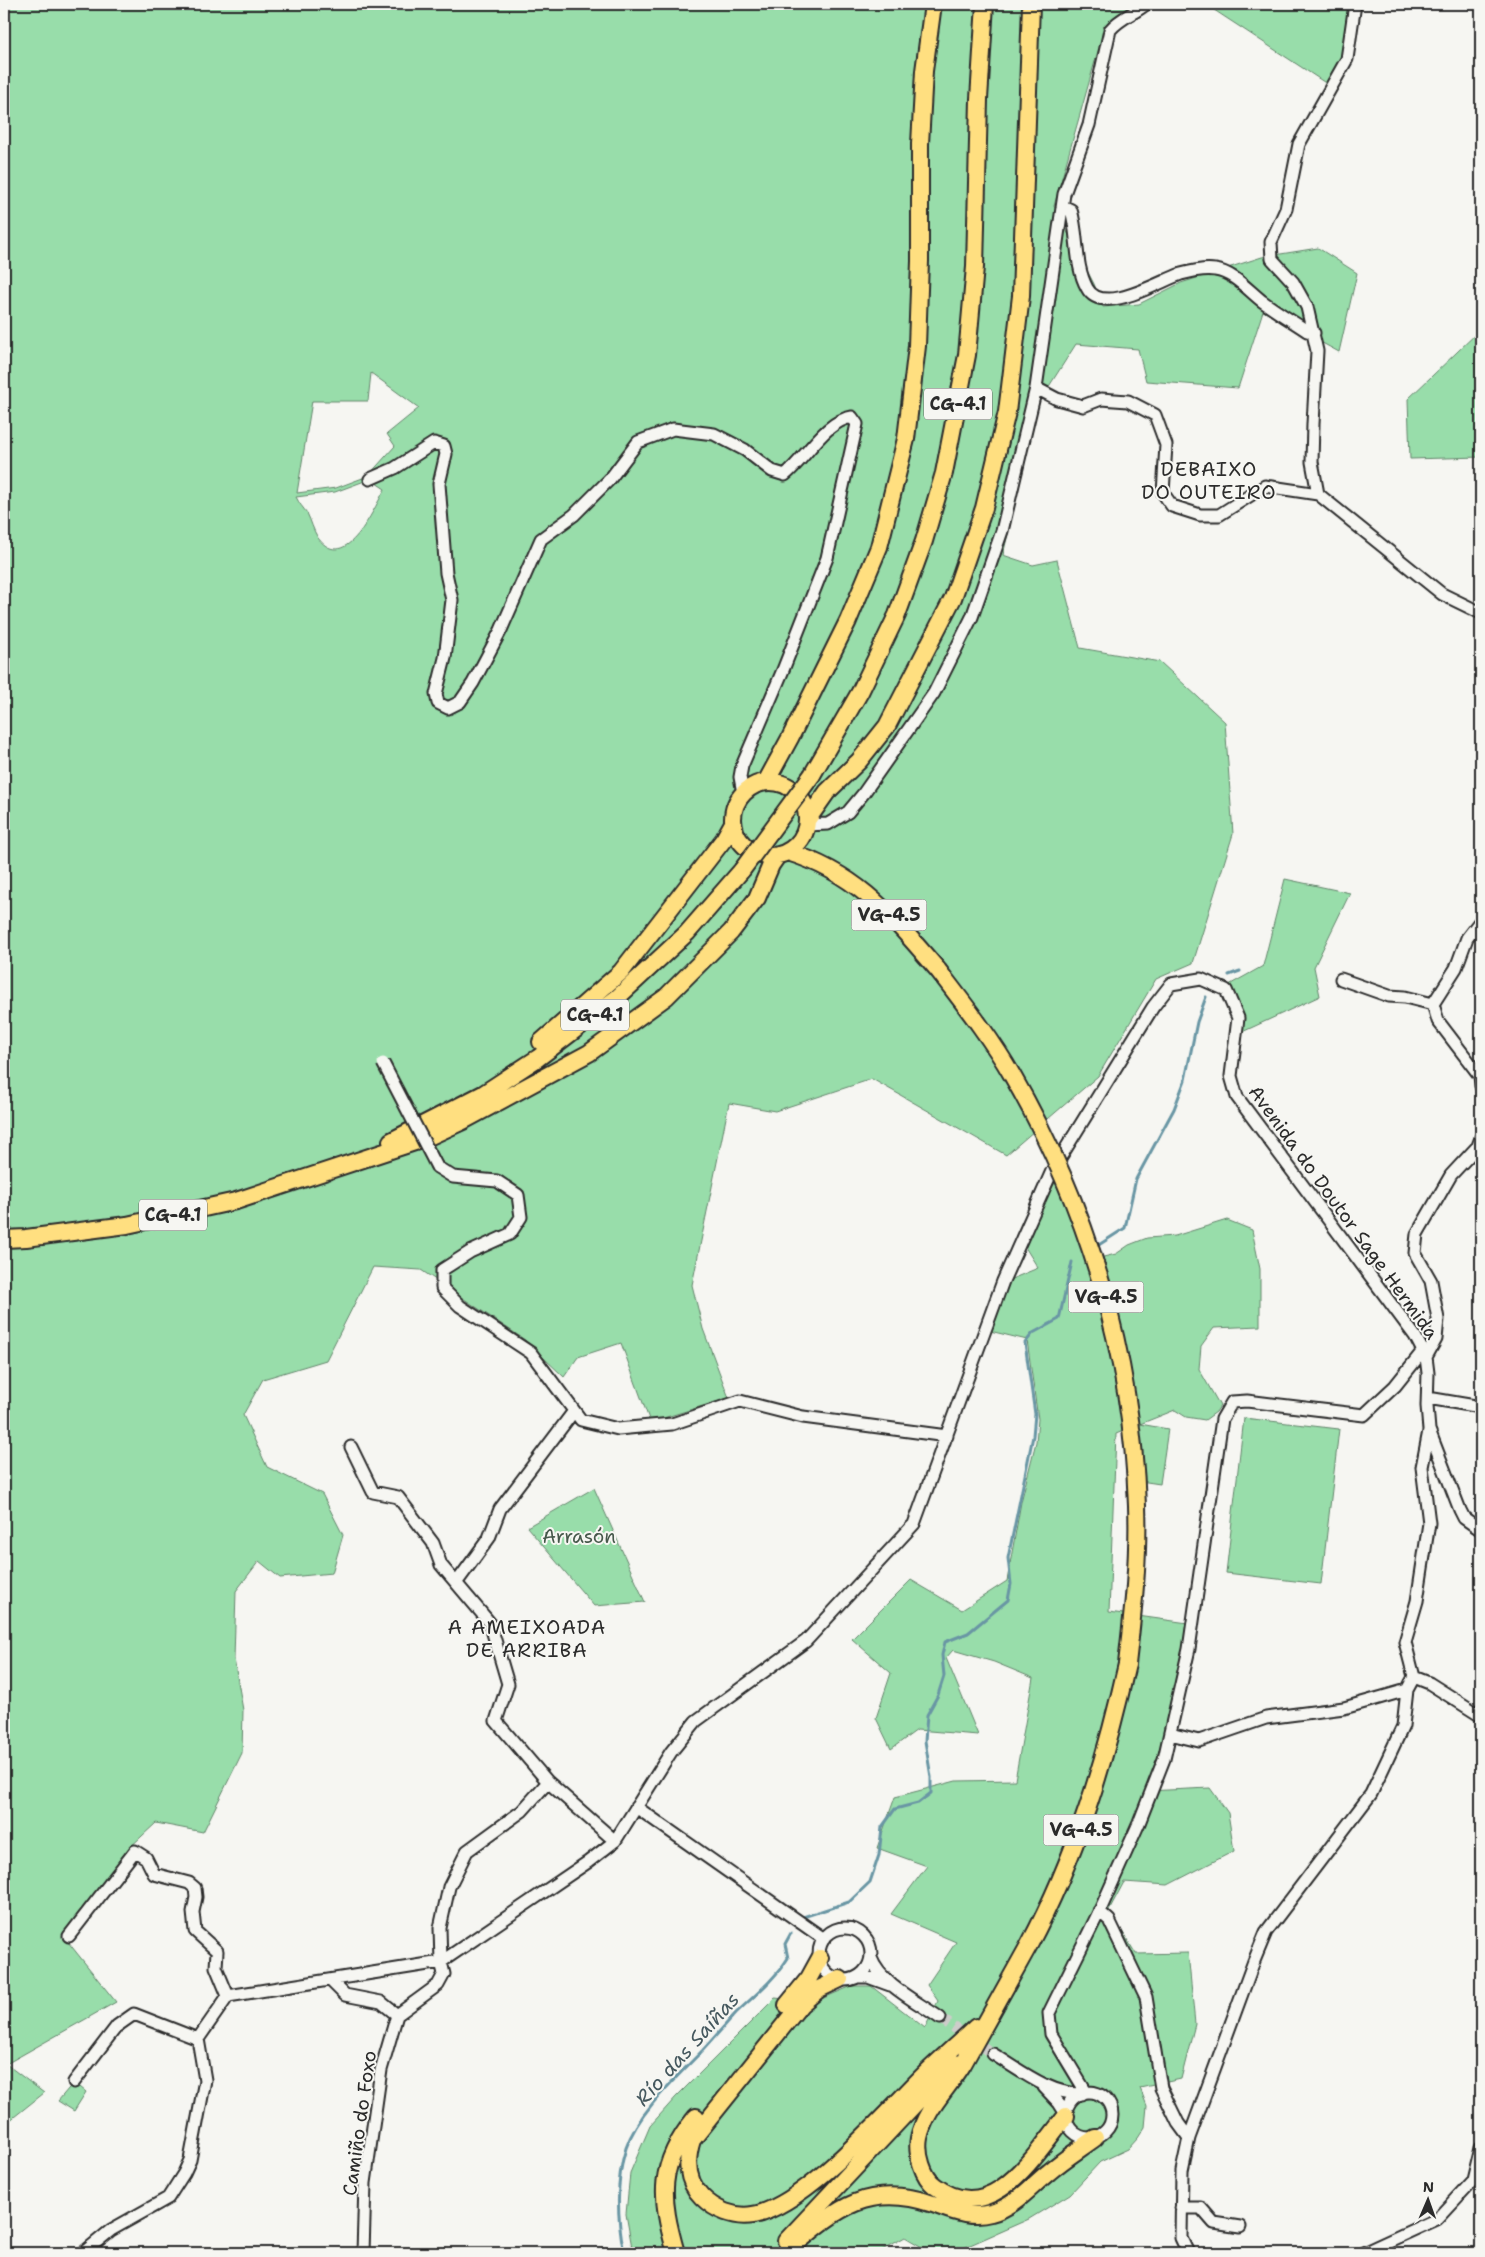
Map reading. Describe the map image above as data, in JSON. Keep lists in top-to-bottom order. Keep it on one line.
{"streets":{"highway":["CG-4.1","VG-4.5"],"street":["Avenida do Doutor Sage Hermida","Camiño do Foxo"]},"districts":["DEBAIXO DO OUTEIRO","A AMEIXOADA DE ARRIBA"],"water":["Río das Saíñas"],"parks":["Arrasón"],"north":"top"}
